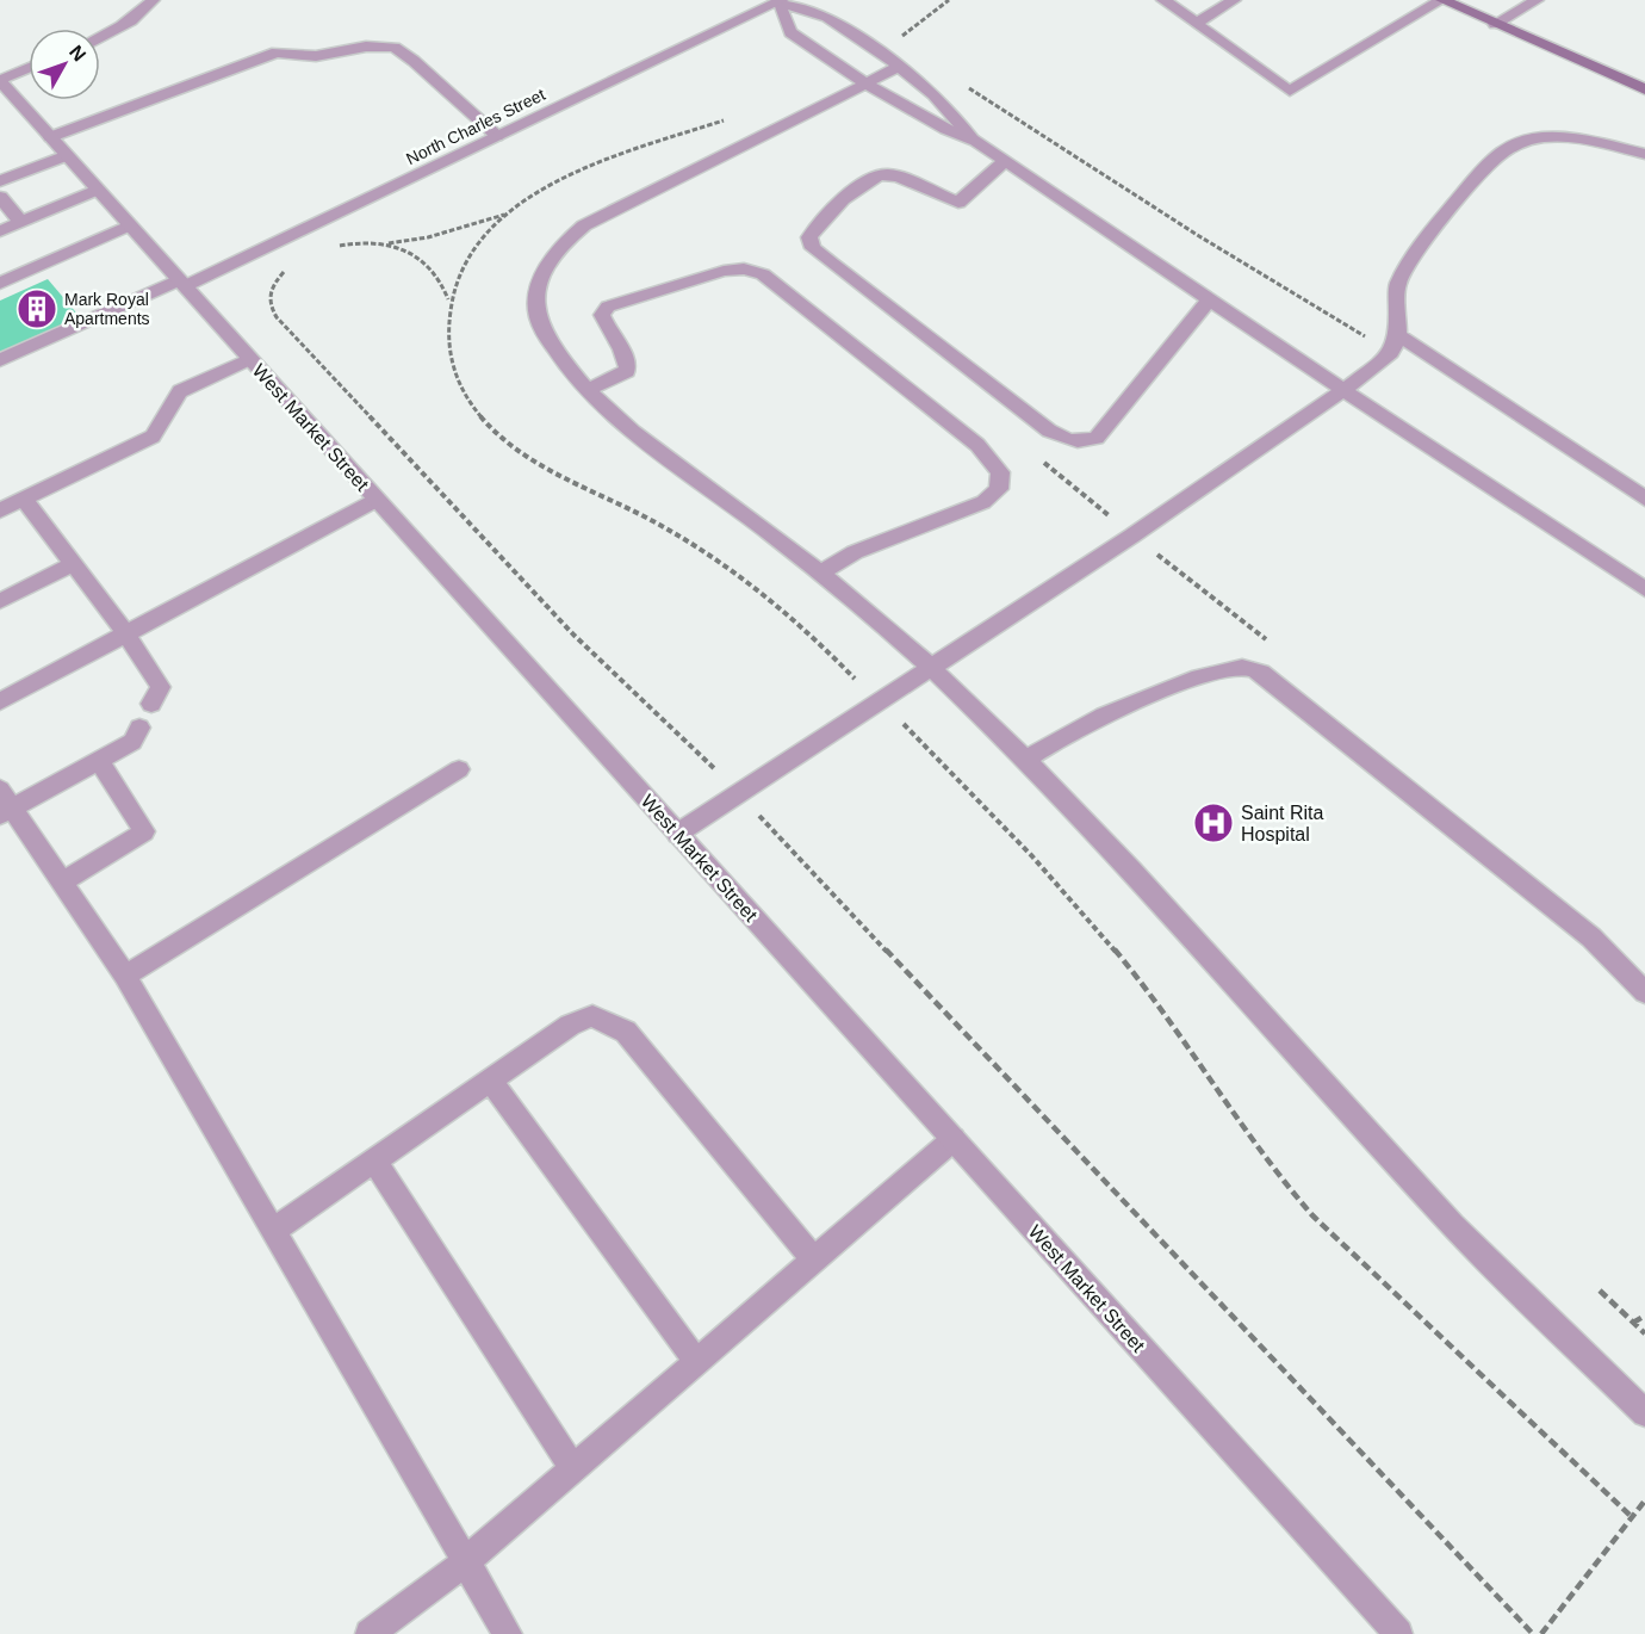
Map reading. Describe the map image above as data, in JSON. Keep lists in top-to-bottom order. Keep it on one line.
{"streets":{"street":["North Charles Street","West Market Street"]},"crossings":[["North Charles Street","West Market Street"]],"places":{"building":["Mark Royal Apartments"],"hospital":["Saint Rita Hospital"]},"north":"top right"}
